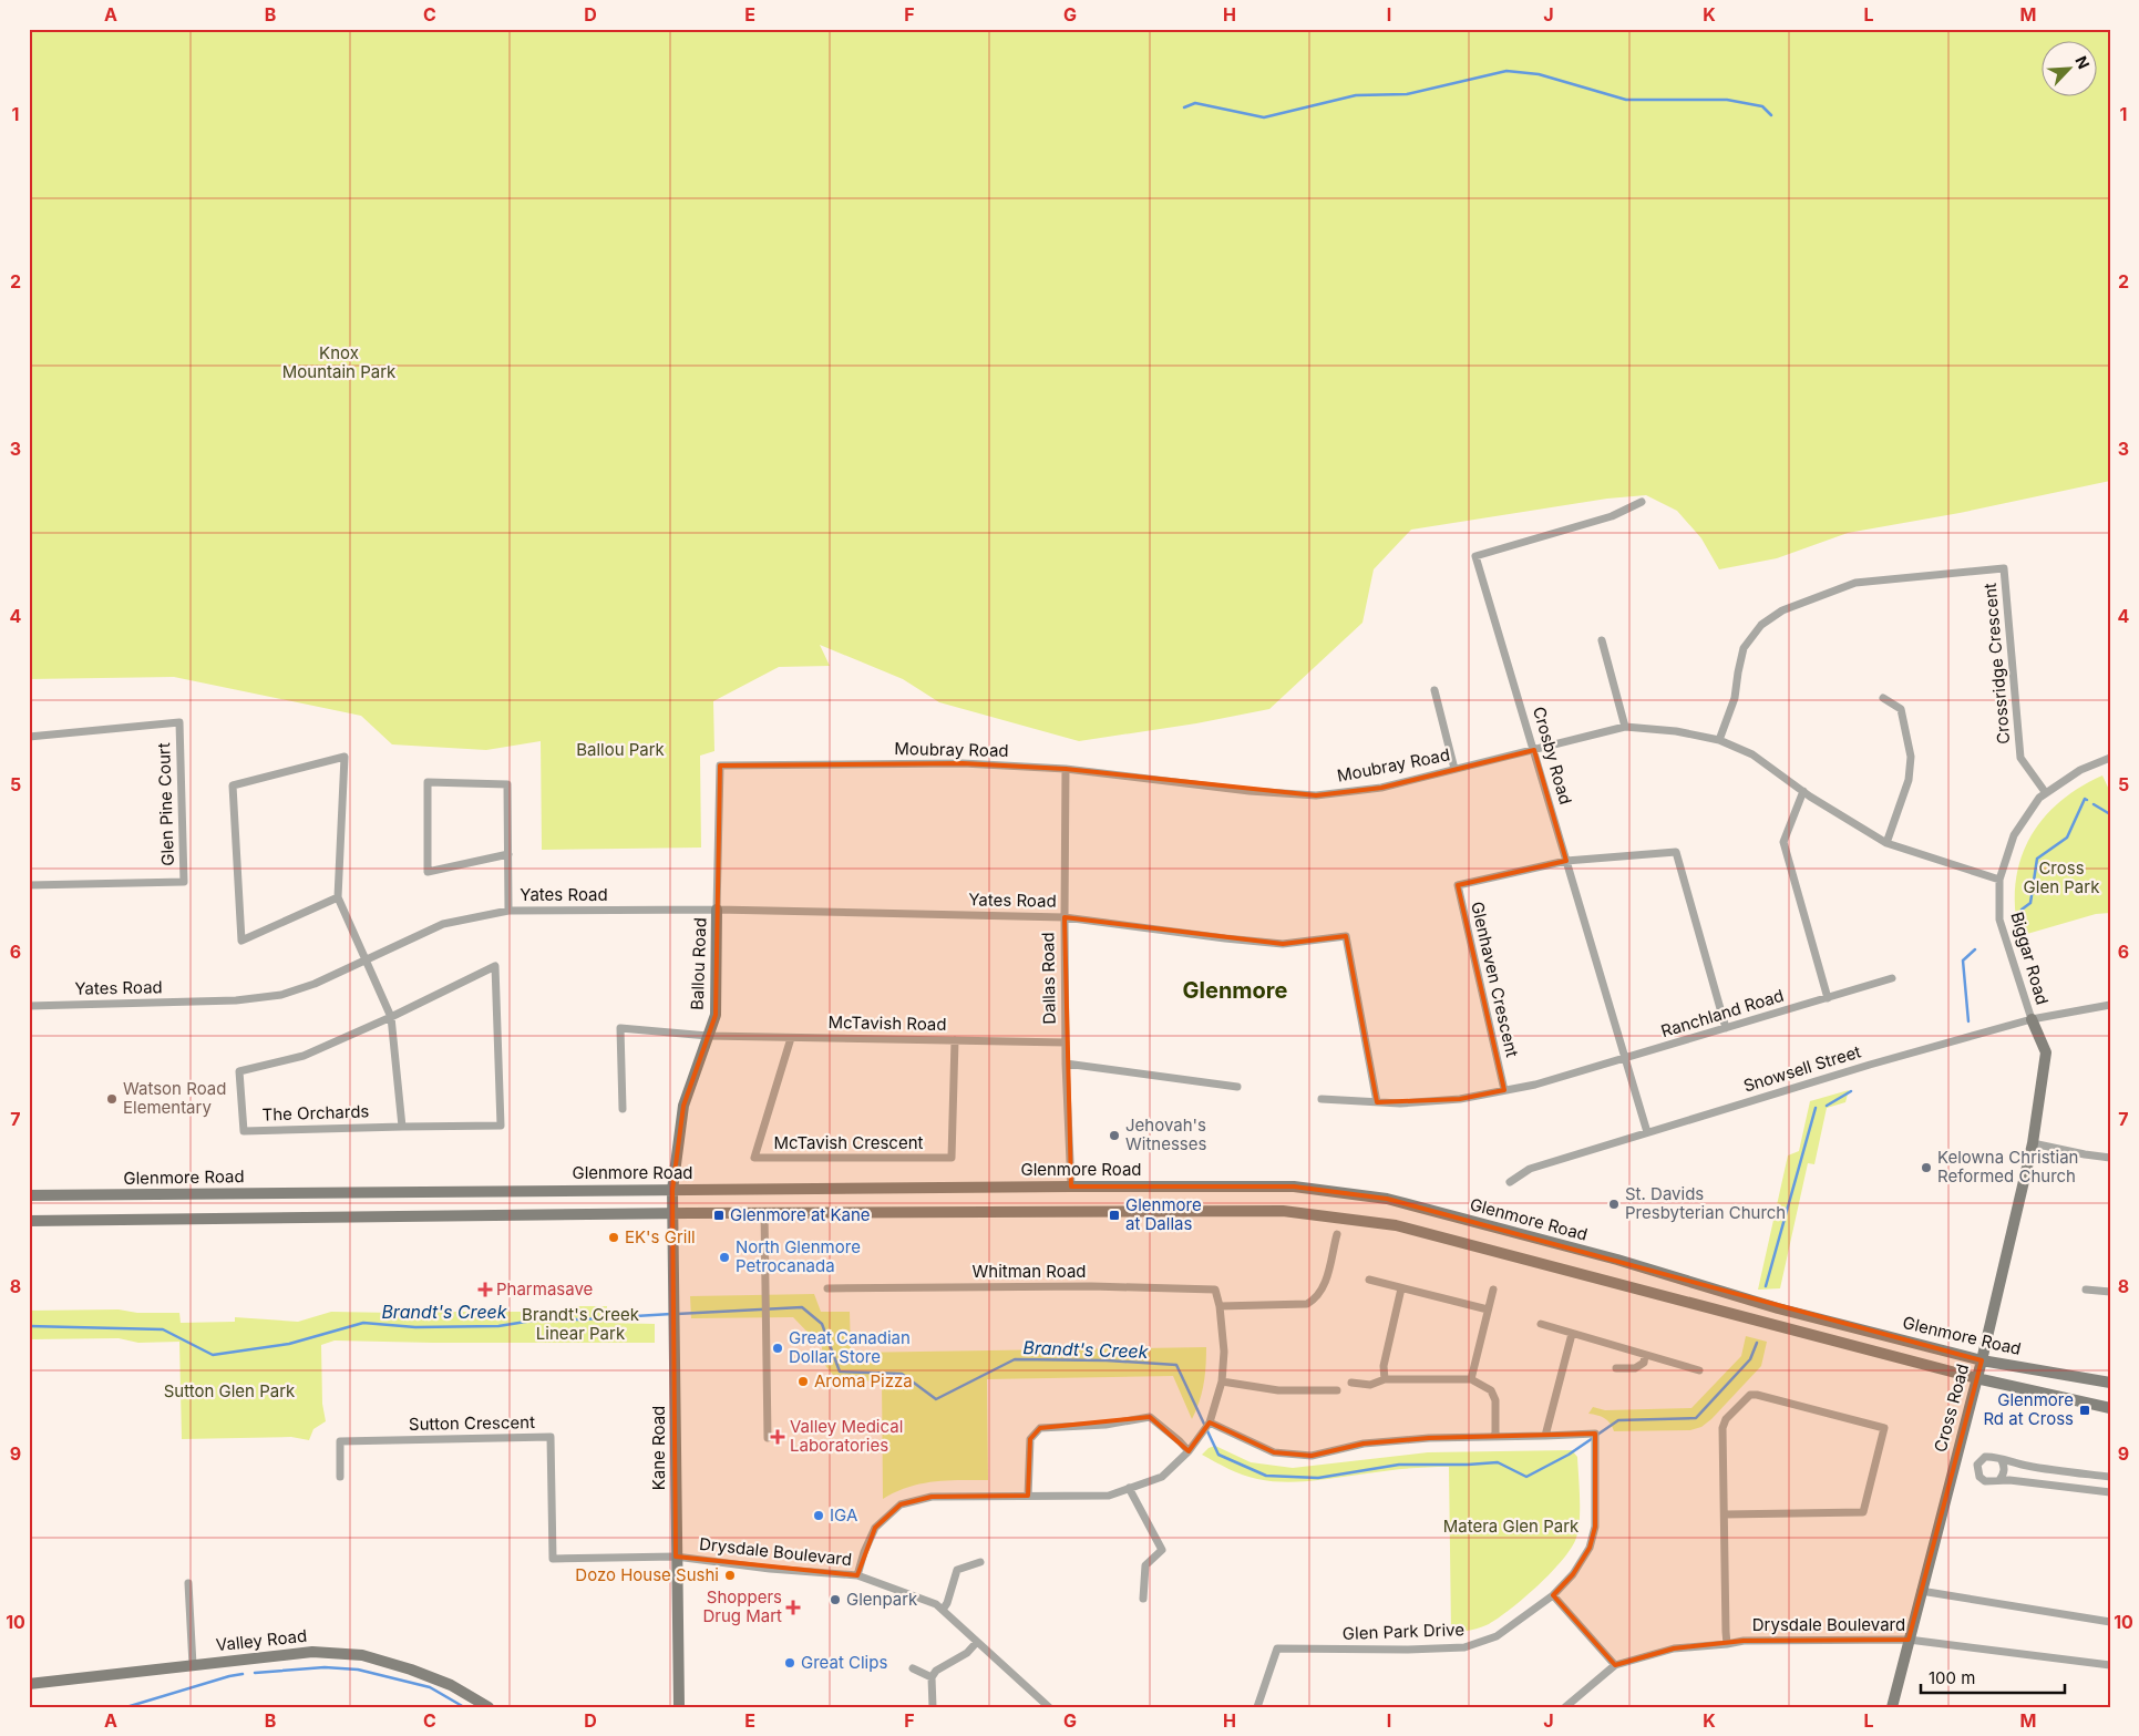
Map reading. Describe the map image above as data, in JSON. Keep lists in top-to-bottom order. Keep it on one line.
{"streets":{"main road":["Ballou Road","Glenmore Road","Cross Road","Kane Road","Valley Road"],"street":["Crossridge Crescent","Moubray Road","Crosby Road","Glen Pine Court","Yates Road","Biggar Road","Dallas Road","Glenhaven Crescent","Ranchland Road","McTavish Road","Snowsell Street","The Orchards","McTavish Crescent","Whitman Road","Sutton Crescent","Drysdale Boulevard","Glen Park Drive"]},"crossings":[["Crossridge Crescent","Moubray Road"],["Crossridge Crescent","Biggar Road"],["Moubray Road","Crosby Road"],["Moubray Road","Biggar Road"],["Moubray Road","Ballou Road"],["Moubray Road","Dallas Road"],["Crosby Road","Glenhaven Crescent"],["Crosby Road","Ranchland Road"],["Crosby Road","Snowsell Street"],["Yates Road","Ballou Road"],["Yates Road","Dallas Road"],["Biggar Road","Snowsell Street"],["Biggar Road","Cross Road"],["Ballou Road","McTavish Road"],["Ballou Road","Glenmore Road"],["Ballou Road","Kane Road"],["Dallas Road","McTavish Road"],["Dallas Road","Glenmore Road"],["McTavish Road","McTavish Crescent"],["Snowsell Street","Cross Road"],["Glenmore Road","Cross Road"],["Glenmore Road","Kane Road"],["Cross Road","Drysdale Boulevard"],["Sutton Crescent","Drysdale Boulevard"],["Kane Road","Drysdale Boulevard"]],"districts":["Glenmore"],"water":["Brandt's Creek"],"parks":["Knox Mountain Park","Ballou Park","Cross Glen Park","Brandt's Creek Linear Park","Sutton Glen Park","Matera Glen Park"],"places":{"other":["Watson Road Elementary","Jehovah's Witnesses","Kelowna Christian Reformed Church","St. Davids Presbyterian Church","EK's Grill","North Glenmore Petrocanada","Great Canadian Dollar Store","Aroma Pizza","IGA","Dozo House Sushi","Glenpark","Great Clips"],"transit":["Glenmore at Kane","Glenmore at Dallas","Glenmore Rd at Cross"],"health":["Pharmasave","Valley Medical Laboratories","Shoppers Drug Mart"]},"scale_bar":"100 m","north":"top right","grid":{"columns":["A","B","C","D","E","F","G","H","I","J","K","L","M"],"rows":["1","2","3","4","5","6","7","8","9","10"]}}
